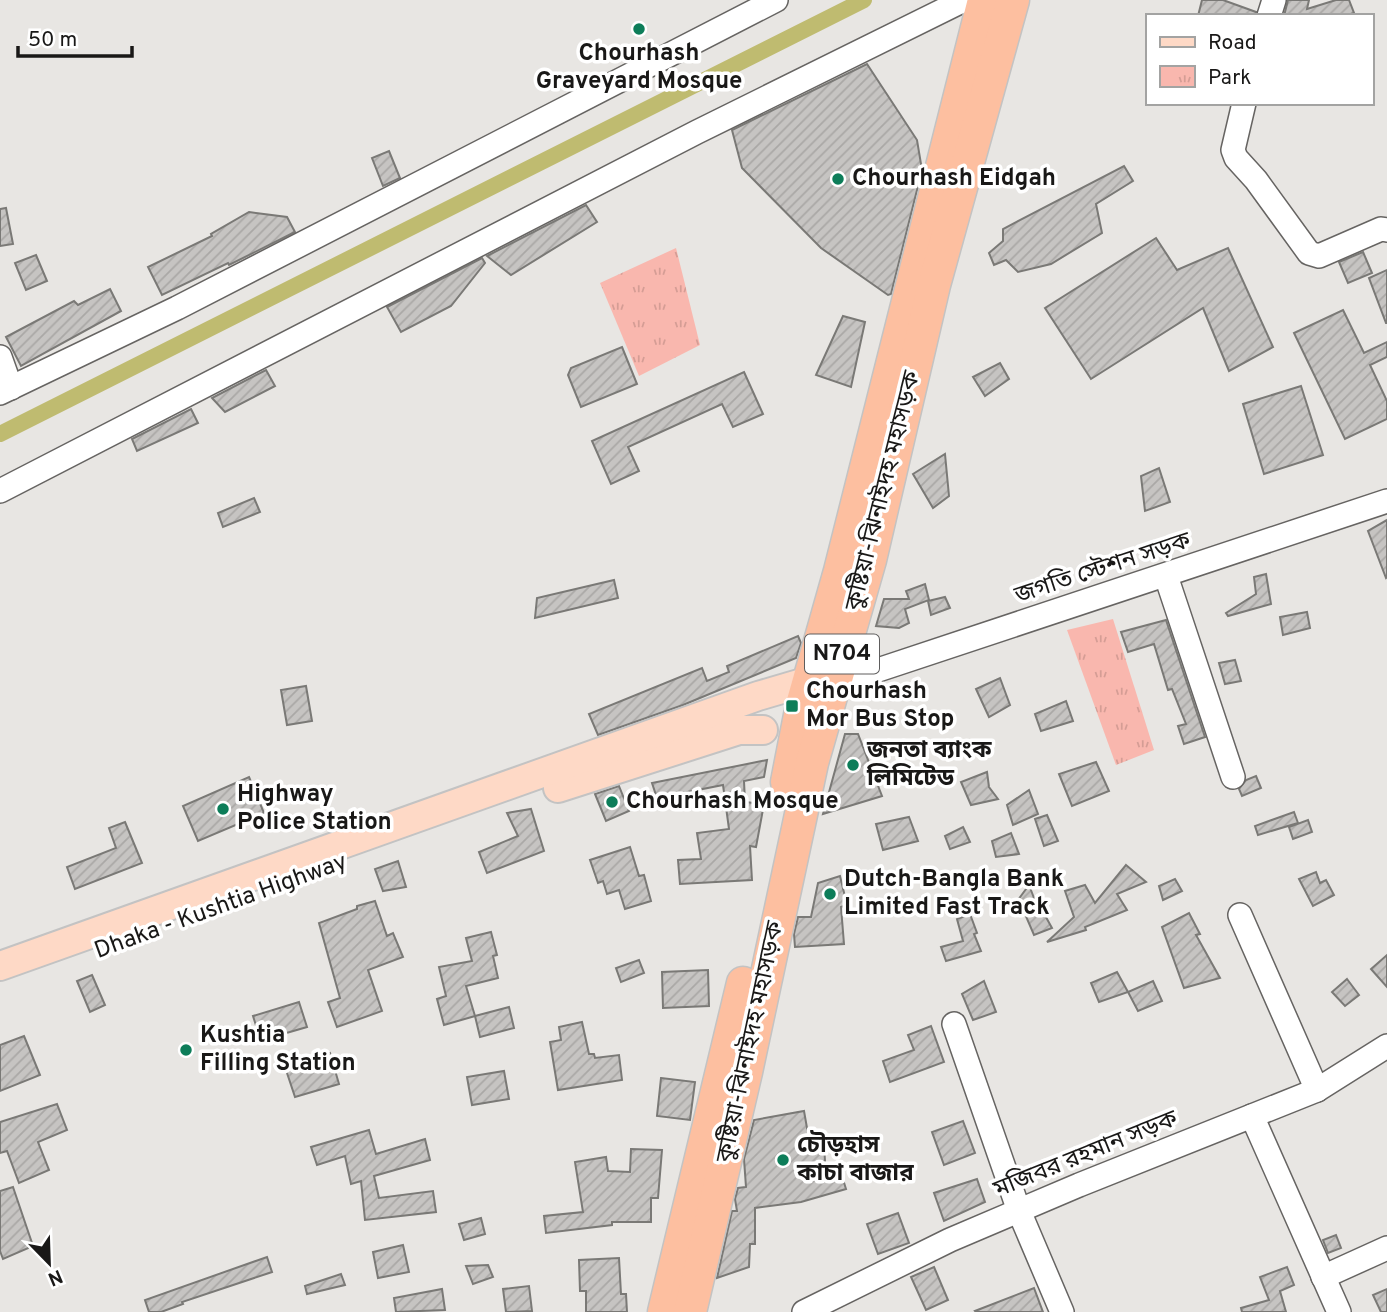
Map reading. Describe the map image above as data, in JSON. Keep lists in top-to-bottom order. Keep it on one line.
{"streets":{"highway":["কুষ্টিয়া-ঝিনাইদহ মহাসড়ক","N704"],"main road":["Dhaka - Kushtia Highway"],"street":["জগতি স্টেশন সড়ক","মজিবর রহমান সড়ক"]},"crossings":[["কুষ্টিয়া-ঝিনাইদহ মহাসড়ক","জগতি স্টেশন সড়ক"],["কুষ্টিয়া-ঝিনাইদহ মহাসড়ক","Dhaka - Kushtia Highway"],["জগতি স্টেশন সড়ক","Dhaka - Kushtia Highway"]],"places":{"other":["Chourhash Graveyard Mosque","Chourhash Eidgah","জনতা ব্যাংক লিমিটেড","Chourhash Mosque","Highway Police Station","Dutch-Bangla Bank Limited Fast Track","Kushtia Filling Station","চৌড়হাস কাচা বাজার"],"transit":["Chourhash Mor Bus Stop"]},"legend":["Road","Park"],"scale_bar":"50 m","north":"bottom right"}
